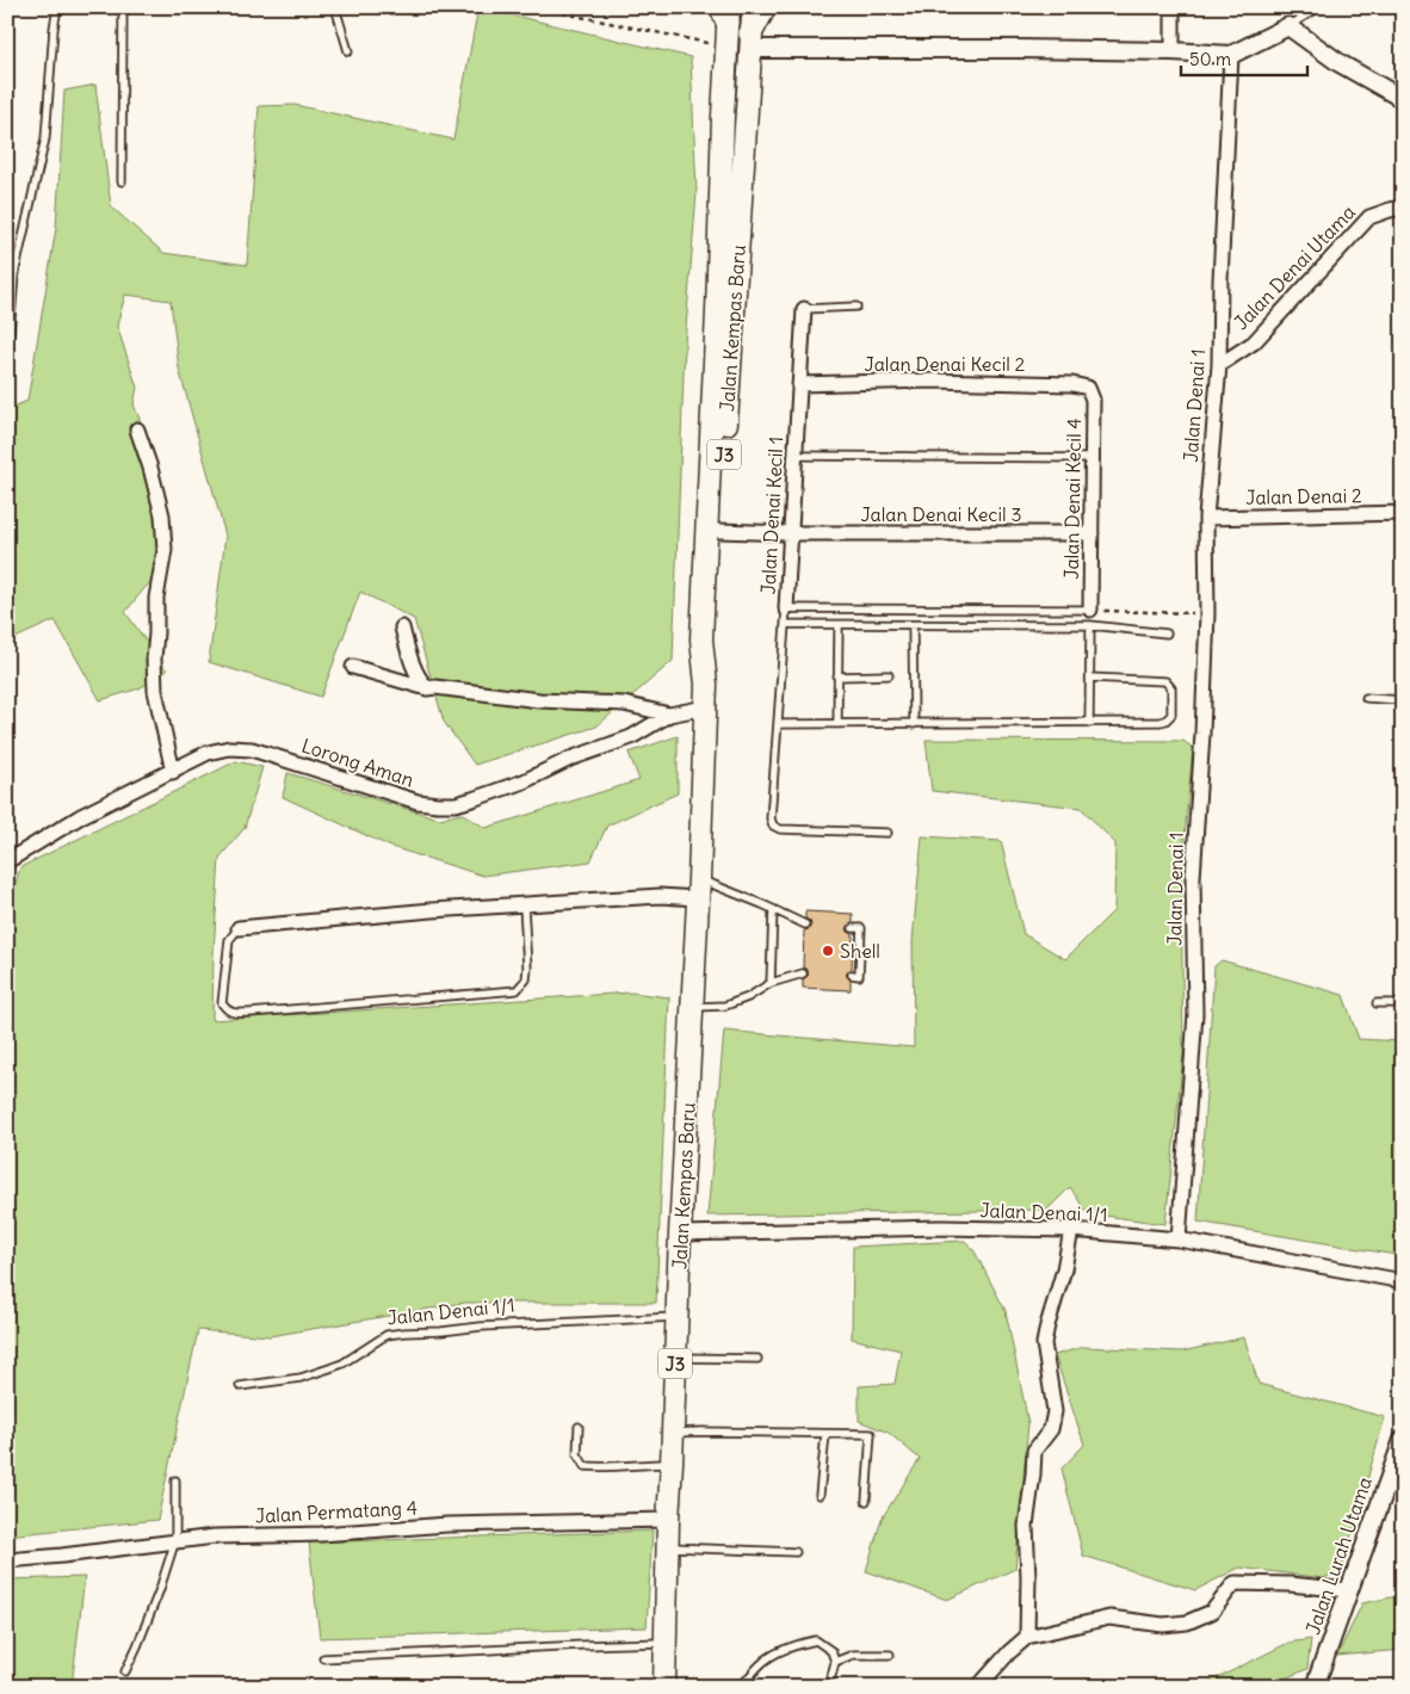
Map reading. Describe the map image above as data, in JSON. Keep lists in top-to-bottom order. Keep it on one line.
{"streets":{"main road":["Jalan Kempas Baru","J3"],"street":["Jalan Denai Utama","Jalan Denai Kecil 2","Jalan Denai 1","Jalan Denai 2","Jalan Denai Kecil 4","Jalan Denai Kecil 3","Jalan Denai Kecil 1","Lorong Aman","Jalan Denai 1/1","Jalan Permatang 4","Jalan Lurah Utama"]},"crossings":[["Jalan Denai Utama","Jalan Denai 1"],["Jalan Kempas Baru","Jalan Denai Kecil 3"],["Jalan Kempas Baru","Lorong Aman"],["Jalan Kempas Baru","Jalan Denai 1/1"],["Jalan Kempas Baru","Jalan Permatang 4"],["Jalan Denai Kecil 2","Jalan Denai Kecil 4"],["Jalan Denai Kecil 2","Jalan Denai Kecil 1"],["Jalan Denai 1","Jalan Denai 2"],["Jalan Denai 1","Jalan Denai 1/1"],["Jalan Denai Kecil 4","Jalan Denai Kecil 3"],["Jalan Denai Kecil 3","Jalan Denai Kecil 1"]],"places":["Shell"],"scale_bar":"50 m"}
